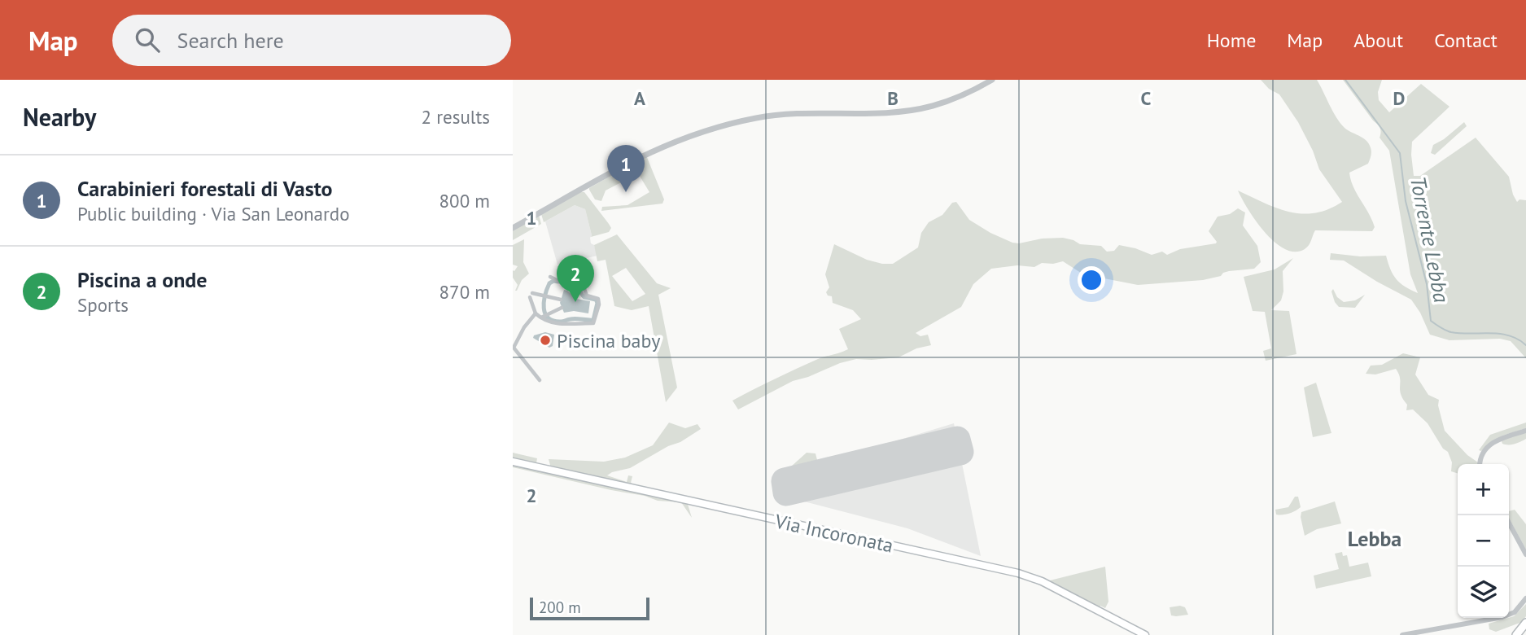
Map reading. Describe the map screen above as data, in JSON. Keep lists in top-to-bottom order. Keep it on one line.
{"streets":{"main road":["Via Incoronata"]},"districts":["Lebba"],"water":["Torrente Lebba"],"places":["Piscina baby"],"scale_bar":"200 m","page":{"header":"Map","search":"Search here","nav":["Home","Map","About","Contact"],"heading":["Nearby","2 results"],"pins":["1","2"],"list":[{"mark":"1","name":"Carabinieri forestali di Vasto","note":"Public building · Via San Leonardo","value":"800 m"},{"mark":"2","name":"Piscina a onde","note":"Sports","value":"870 m"}],"map_buttons":["+","−"],"scale":"200 m"},"grid":{"columns":["A","B","C","D"],"rows":["1","2"]}}
